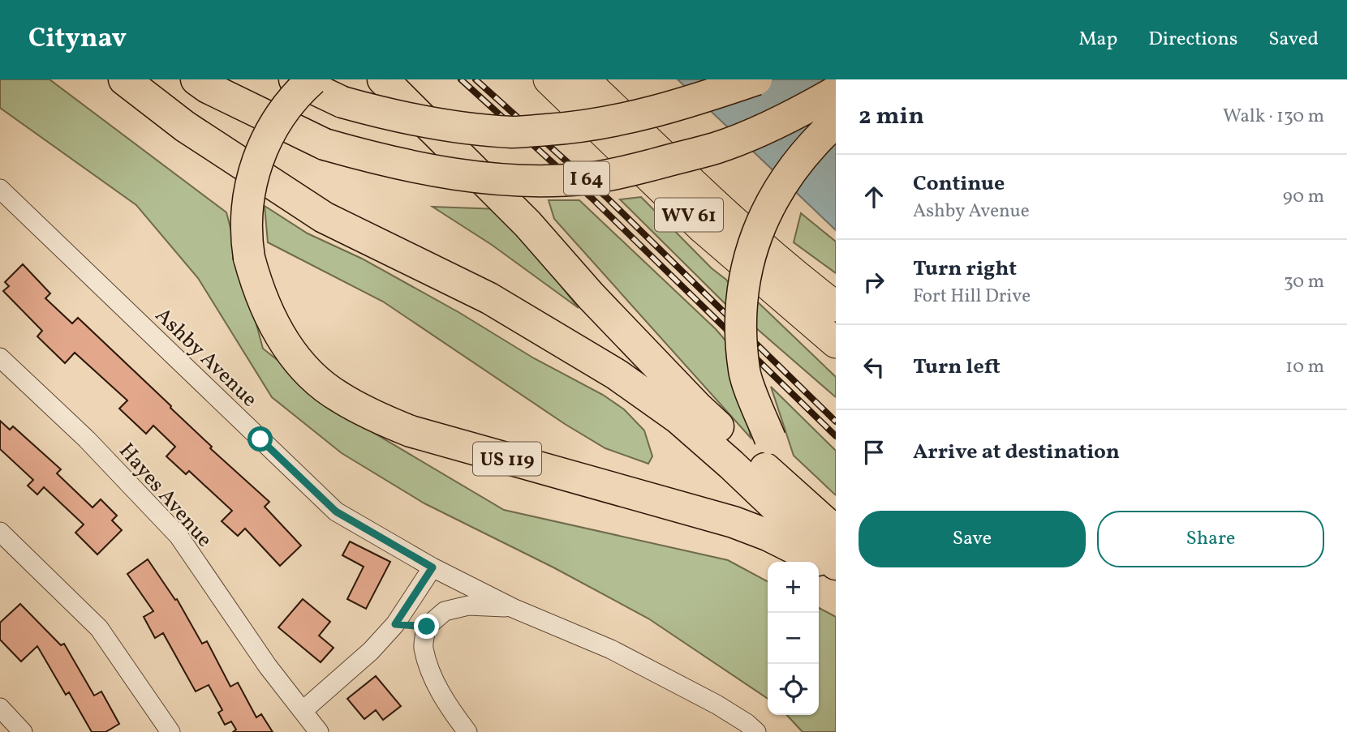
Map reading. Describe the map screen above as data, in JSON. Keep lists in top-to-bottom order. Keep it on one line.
{"streets":{"highway":["I 64","US 119"],"main road":["WV 61"],"street":["Ashby Avenue","Hayes Avenue"]},"page":{"header":"Citynav","nav":["Map","Directions","Saved"],"heading":["2 min","Walk · 130 m"],"list":[["Continue","Ashby Avenue","90 m"],["Turn right","Fort Hill Drive","30 m"],["Turn left","10 m"],"Arrive at destination"],"buttons":["Save","Share"],"map_buttons":["+","−"]}}
